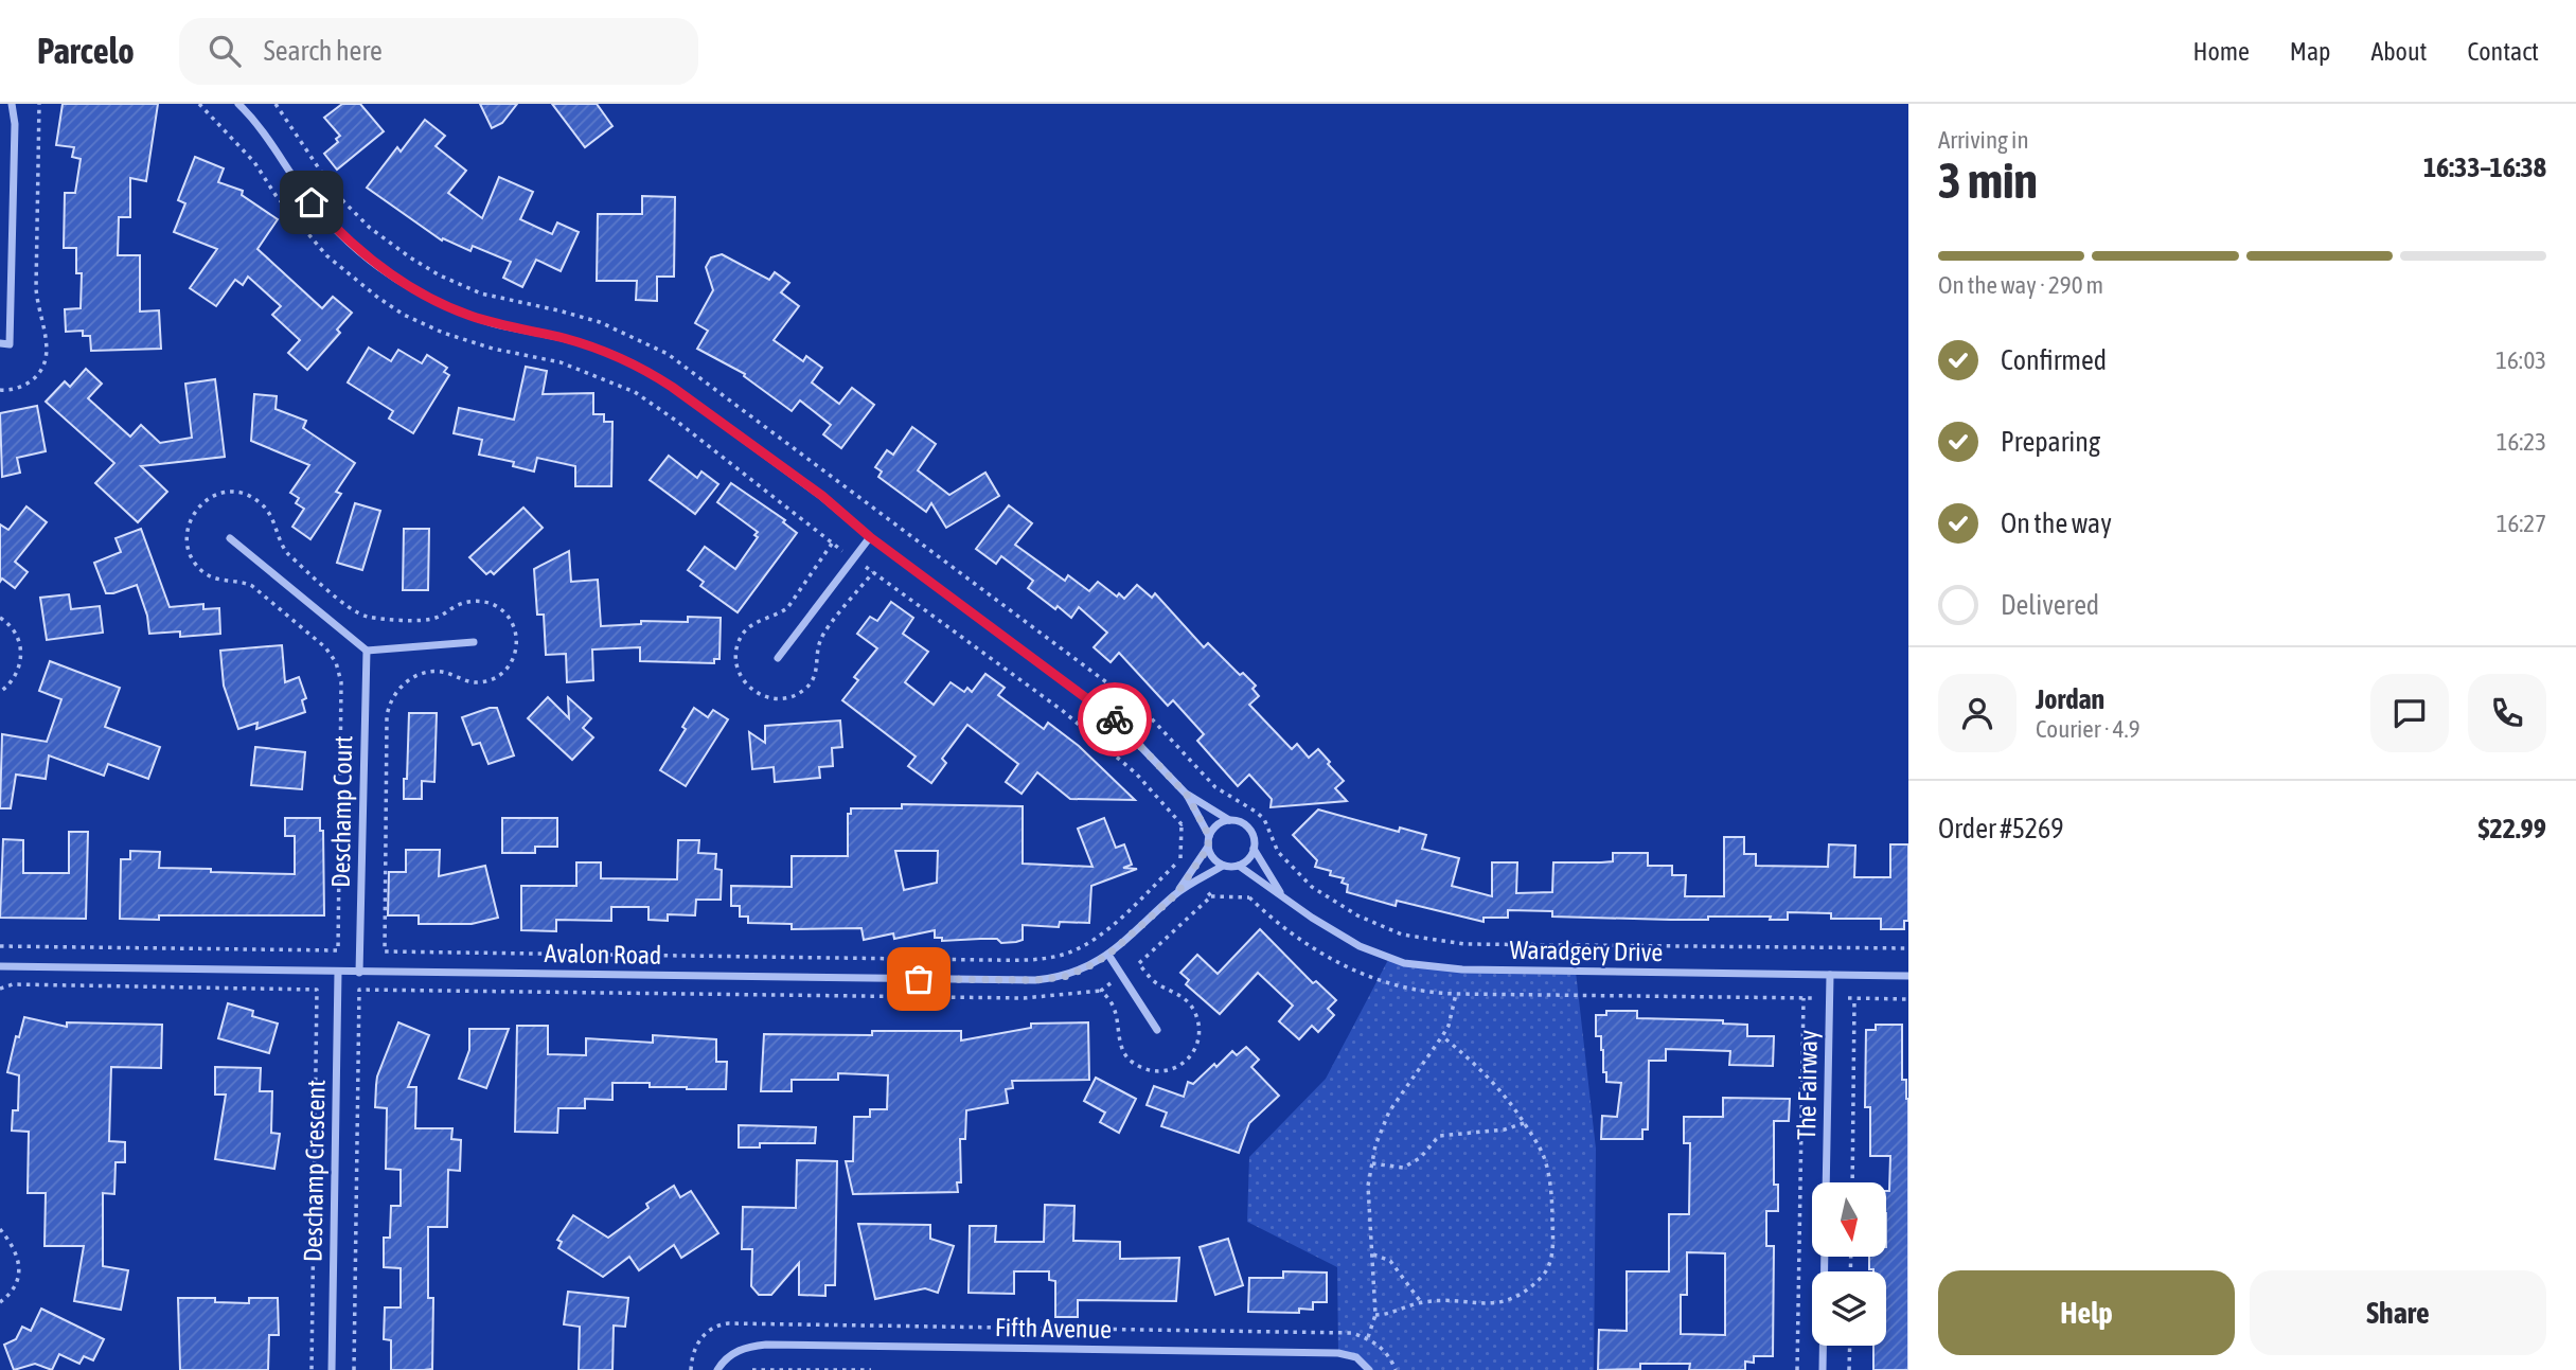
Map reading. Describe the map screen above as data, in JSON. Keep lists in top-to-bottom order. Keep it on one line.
{"streets":{"street":["Deschamp Court","Waradgery Drive","Avalon Road","The Fairway","Deschamp Crescent","Fifth Avenue"]},"crossings":[["Deschamp Court","Avalon Road"],["Waradgery Drive","Avalon Road"],["Waradgery Drive","The Fairway"],["Avalon Road","Deschamp Crescent"]],"north":"bottom","page":{"header":"Parcelo","search":"Search here","nav":["Home","Map","About","Contact"],"heading":["3 min","Arriving in","16:33–16:38"],"panel":["Jordan","Courier · 4.9","Order #5269","$22.99"],"bar":"On the way · 290 m","list":[["Confirmed","16:03"],["Preparing","16:23"],["On the way","16:27"],"Delivered"],"buttons":["Help","Share"]}}
